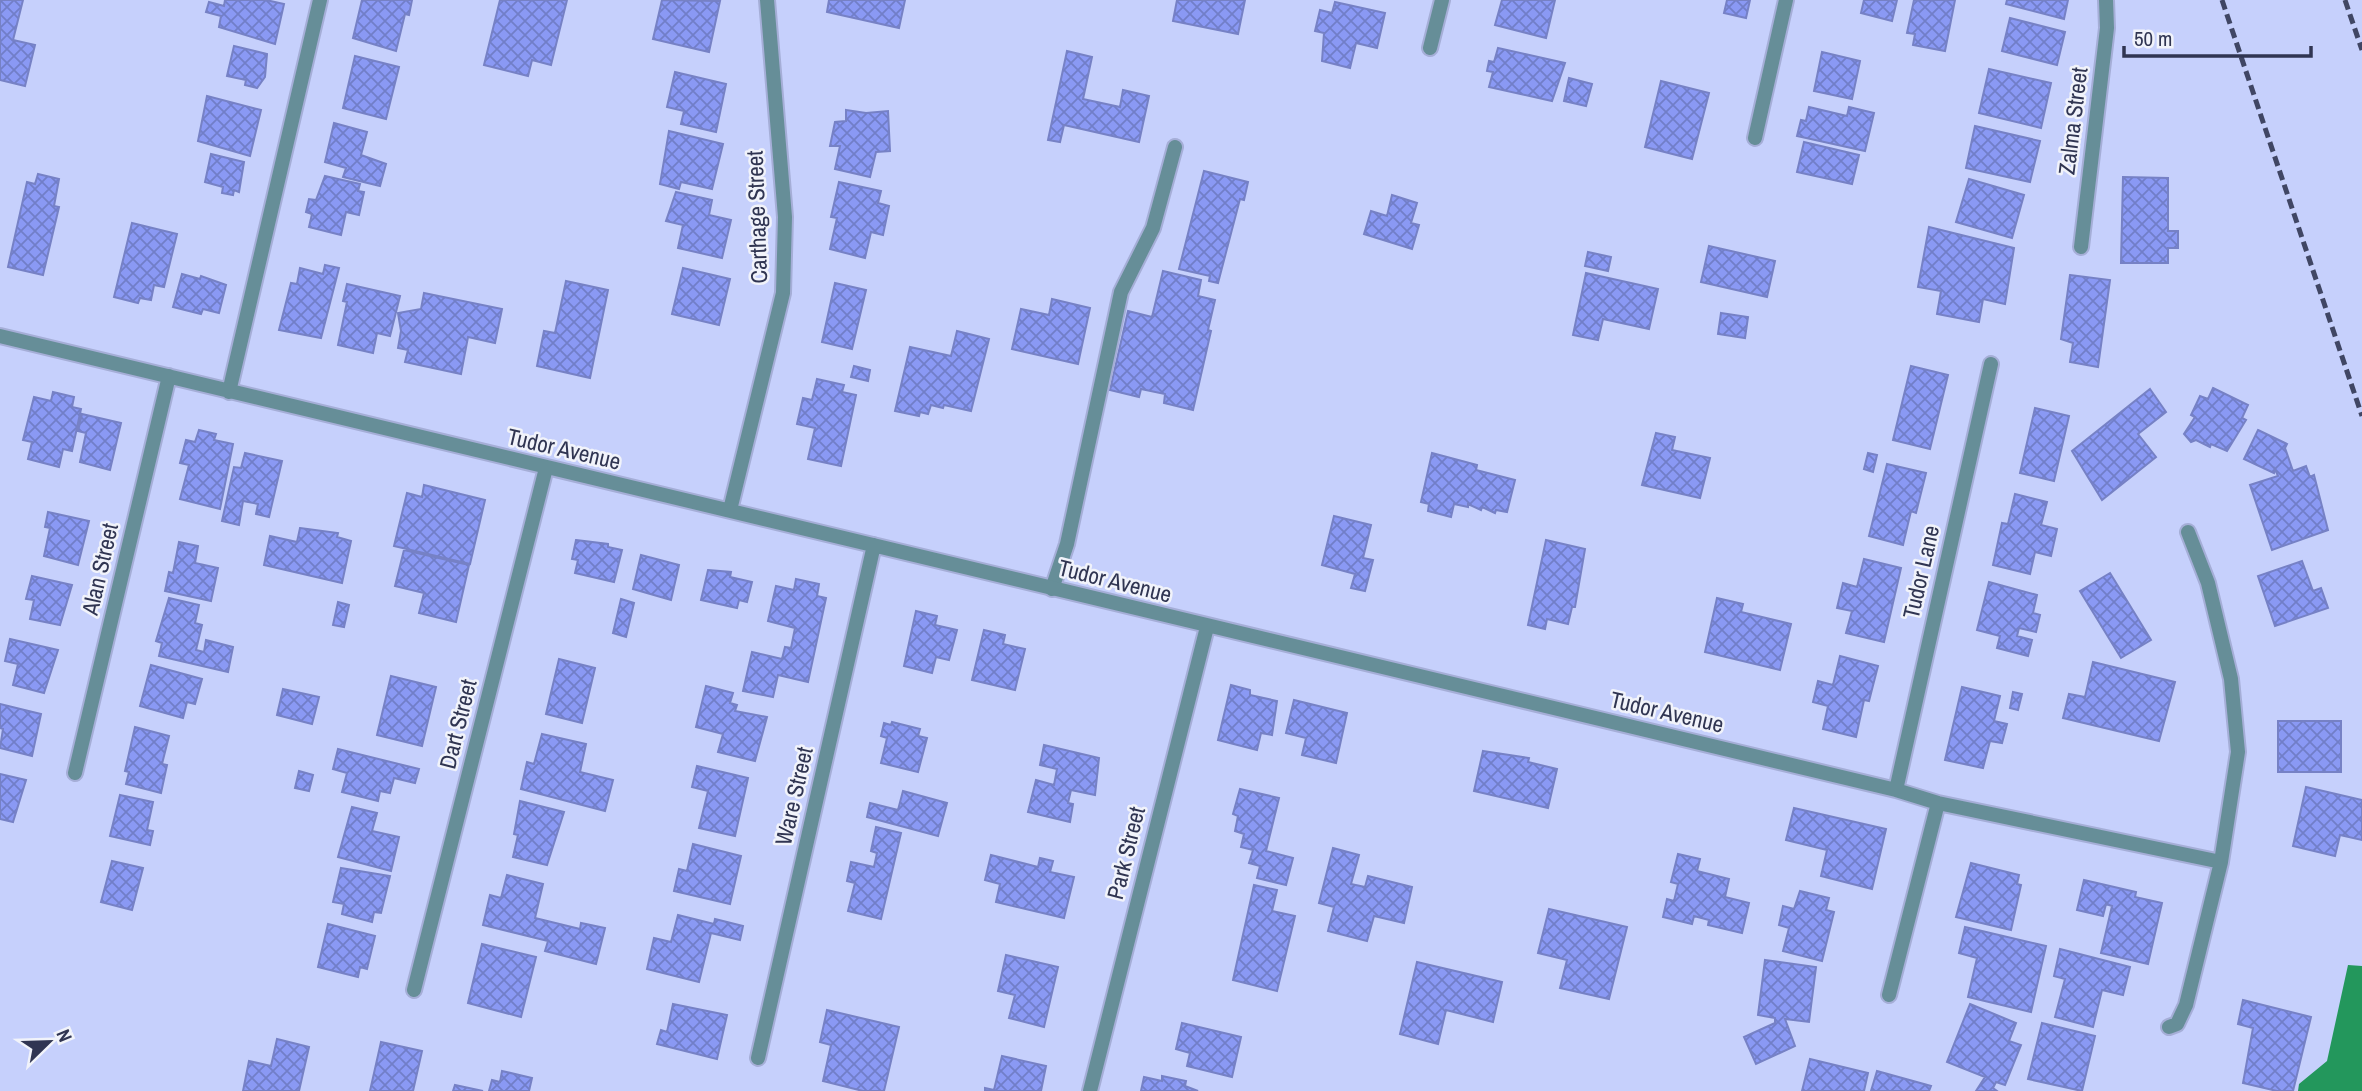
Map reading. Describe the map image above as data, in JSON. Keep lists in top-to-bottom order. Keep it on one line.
{"streets":{"street":["Zalma Street","Carthage Street","Tudor Avenue","Alan Street","Tudor Lane","Dart Street","Ware Street","Park Street"]},"crossings":[["Carthage Street","Tudor Avenue"],["Tudor Avenue","Alan Street"],["Tudor Avenue","Tudor Lane"],["Tudor Avenue","Dart Street"],["Tudor Avenue","Ware Street"],["Tudor Avenue","Park Street"]],"scale_bar":"50 m","north":"top right"}
